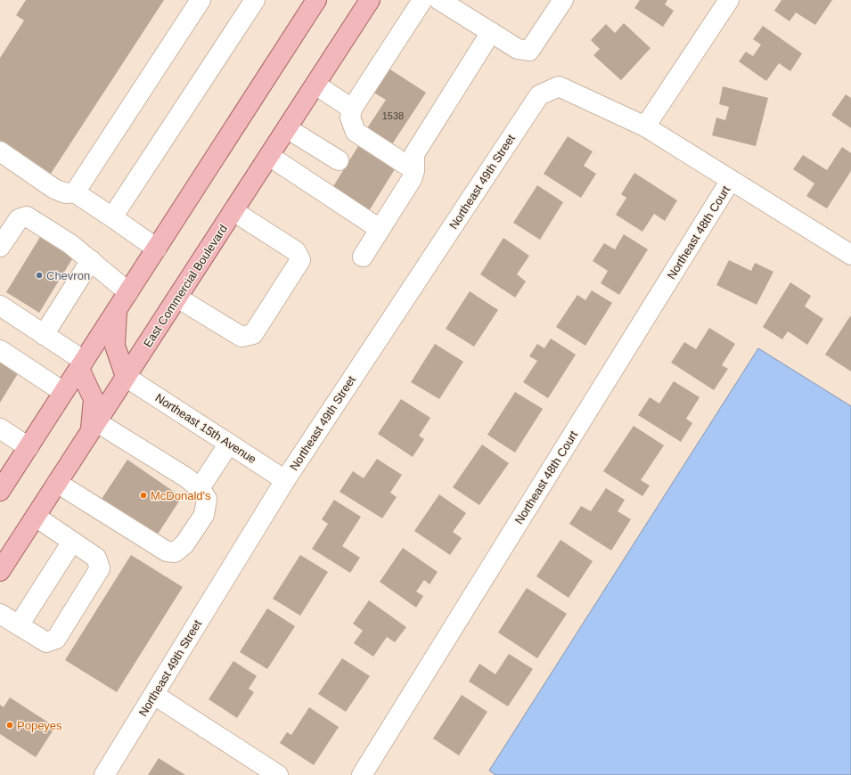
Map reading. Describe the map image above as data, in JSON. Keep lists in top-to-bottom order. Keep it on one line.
{"streets":{"main road":["East Commercial Boulevard"],"street":["Northeast 49th Street","Northeast 48th Court","Northeast 15th Avenue"]},"crossings":[["Northeast 49th Street","Northeast 15th Avenue"],["East Commercial Boulevard","Northeast 15th Avenue"]],"places":["Chevron","McDonald's","Popeyes"],"house_numbers":["1538"]}
